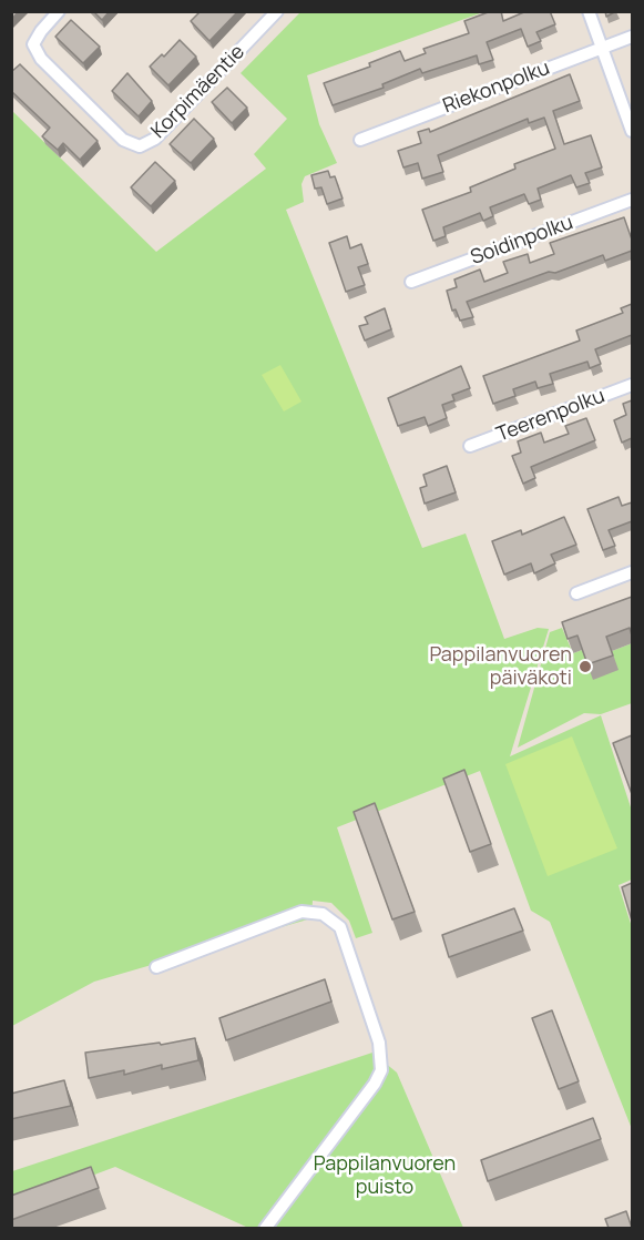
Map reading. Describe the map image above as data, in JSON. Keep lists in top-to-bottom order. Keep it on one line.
{"streets":{"street":["Riekonpolku","Korpimäentie","Soidinpolku","Teerenpolku"]},"parks":["Pappilanvuoren puisto"],"places":["Pappilanvuoren päiväkoti"]}
